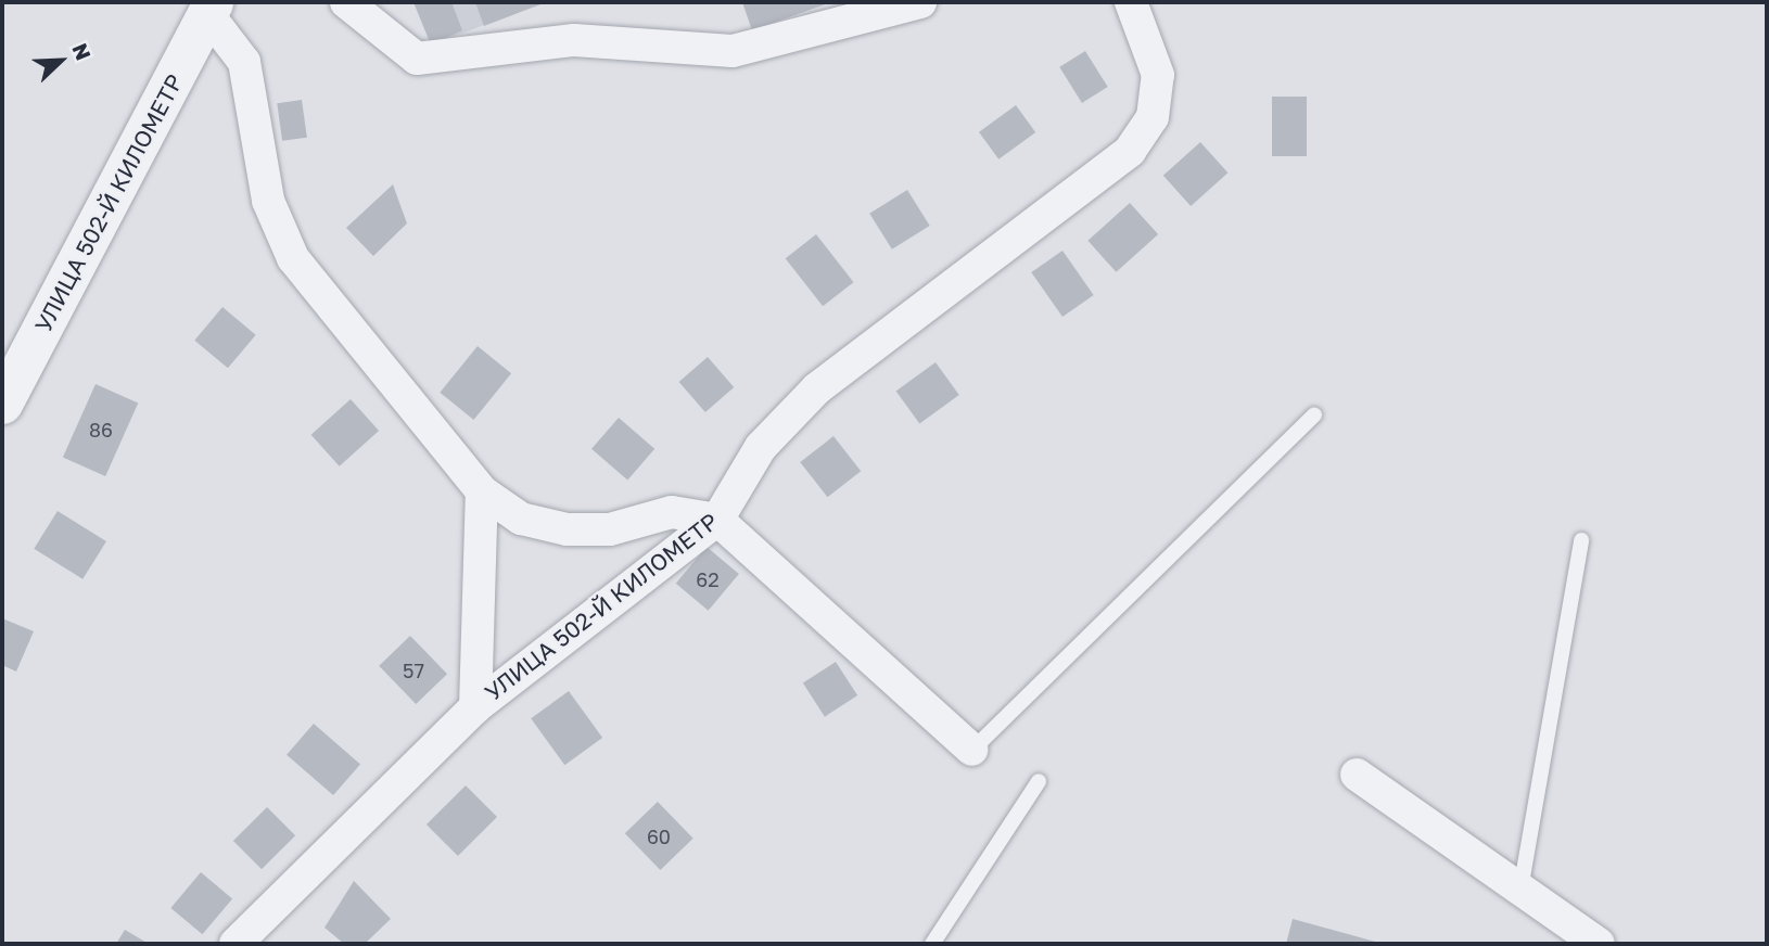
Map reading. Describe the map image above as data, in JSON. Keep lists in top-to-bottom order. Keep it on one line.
{"streets":{"street":["УЛИЦА 502-Й КИЛОМЕТР"]},"house_numbers":["86","62","57","60"],"north":"top right"}
